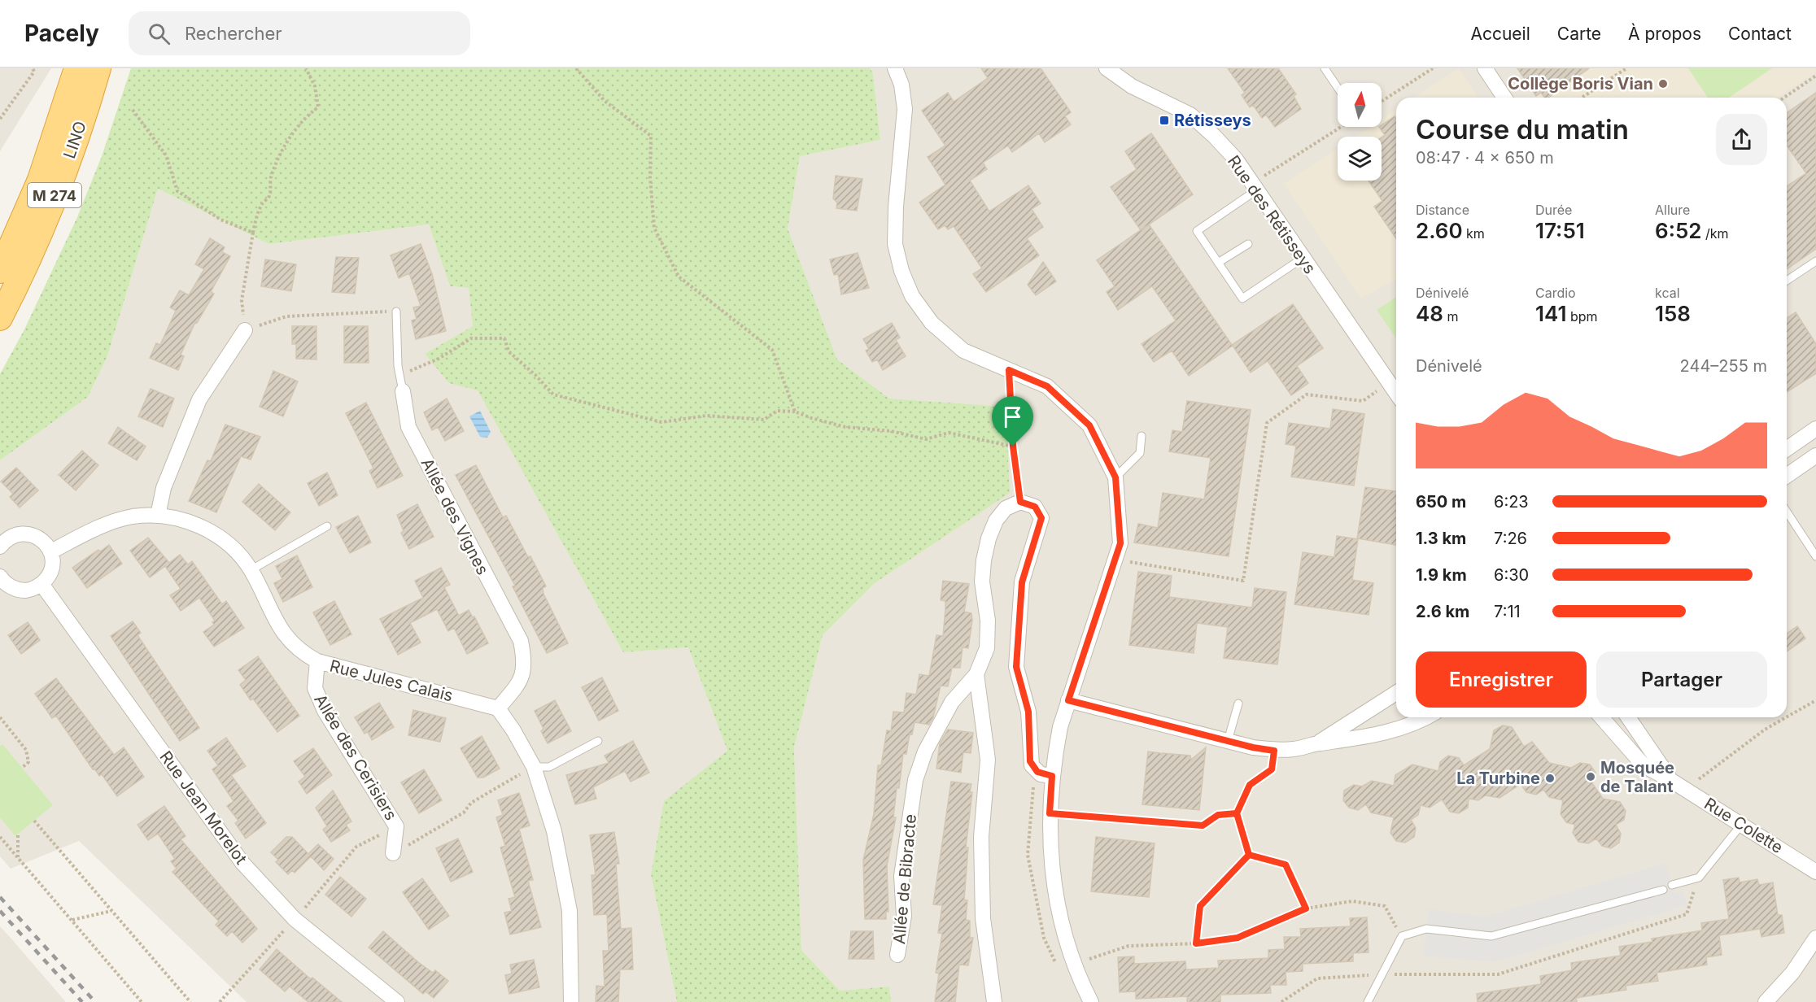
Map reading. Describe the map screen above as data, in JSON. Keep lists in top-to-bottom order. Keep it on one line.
{"streets":{"highway":["LINO","M 274"],"street":["Rue des Rétisseys","Allée des Vignes","Rue Jules Calais","Allée des Cerisiers","Rue Jean Morelot","Rue Colette","Allée de Bibracte"]},"crossings":[["Allée des Vignes","Rue Jules Calais"],["Rue Jules Calais","Allée des Cerisiers"]],"places":{"other":["Collège Boris Vian","Mosquée de Talant","La Turbine"],"transit":["Rétisseys"]},"north":"top","page":{"header":"Pacely","search":"Rechercher","nav":["Accueil","Carte","À propos","Contact"],"heading":["Course du matin","08:47 · 4 × 650 m"],"stats":[["Distance","2.60 km"],["Durée","17:51"],["Allure","6:52 /km"],["Dénivelé","48 m"],["Cardio","141 bpm"],["kcal","158"]],"chart":["Dénivelé","244–255 m"],"list":[{"name":"650 m","note":"6:23"},{"name":"1.3 km","note":"7:26"},{"name":"1.9 km","note":"6:30"},{"name":"2.6 km","note":"7:11"}],"buttons":["Enregistrer","Partager"]}}
